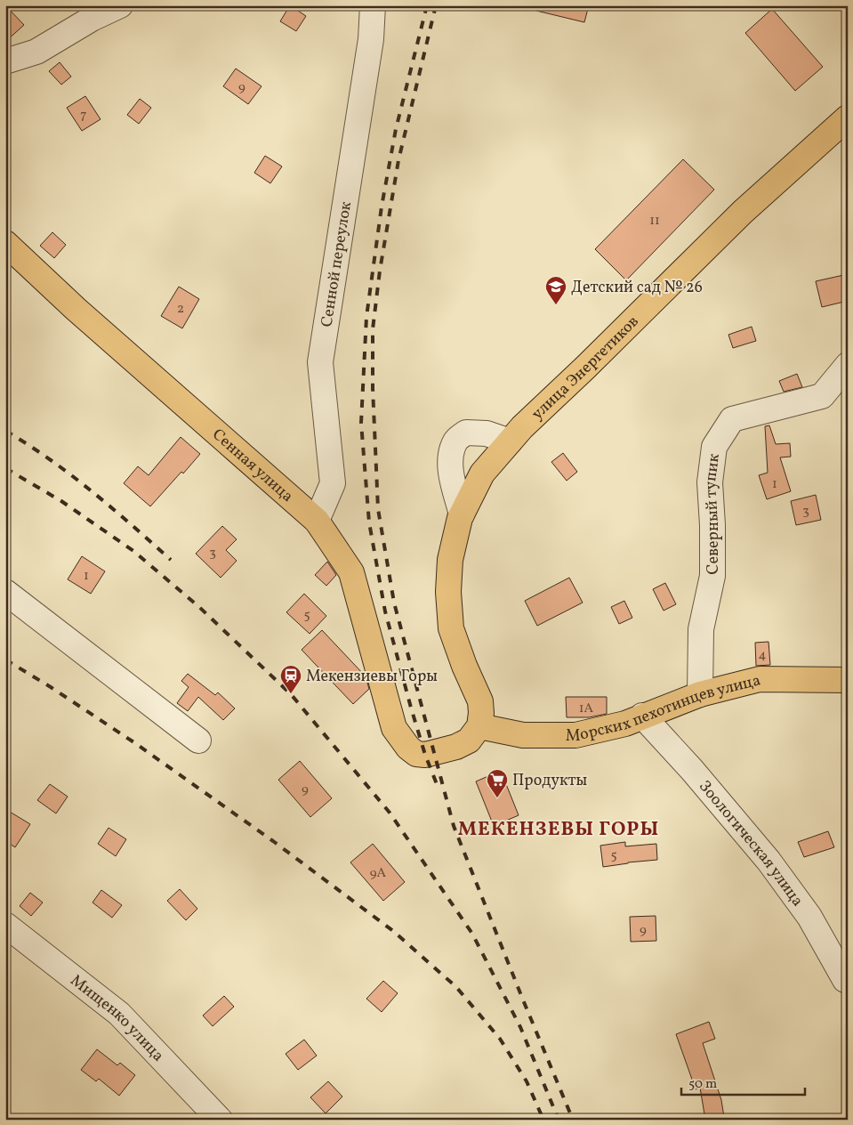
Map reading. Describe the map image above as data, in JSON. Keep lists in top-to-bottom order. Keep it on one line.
{"streets":{"main road":["улица Энергетиков","Сенная улица","Морских пехотинцев улица"],"street":["Сенной переулок","Северный тупик","Зоологическая улица","Мищенко улица"]},"crossings":[["Сенной переулок","Сенная улица"],["улица Энергетиков","Сенная улица"],["улица Энергетиков","Морских пехотинцев улица"],["Сенная улица","Морских пехотинцев улица"],["Северный тупик","Морских пехотинцев улица"],["Морских пехотинцев улица","Зоологическая улица"]],"districts":["МЕКЕНЗЕВЫ ГОРЫ"],"places":{"school or university":["Детский сад № 26"],"station":["Мекензиевы Горы"],"supermarket":["Продукты"]},"house_numbers":["9","7","11","2","1","3","3","1","5","4","1А","9","5","9А","9"],"scale_bar":"50 m"}
